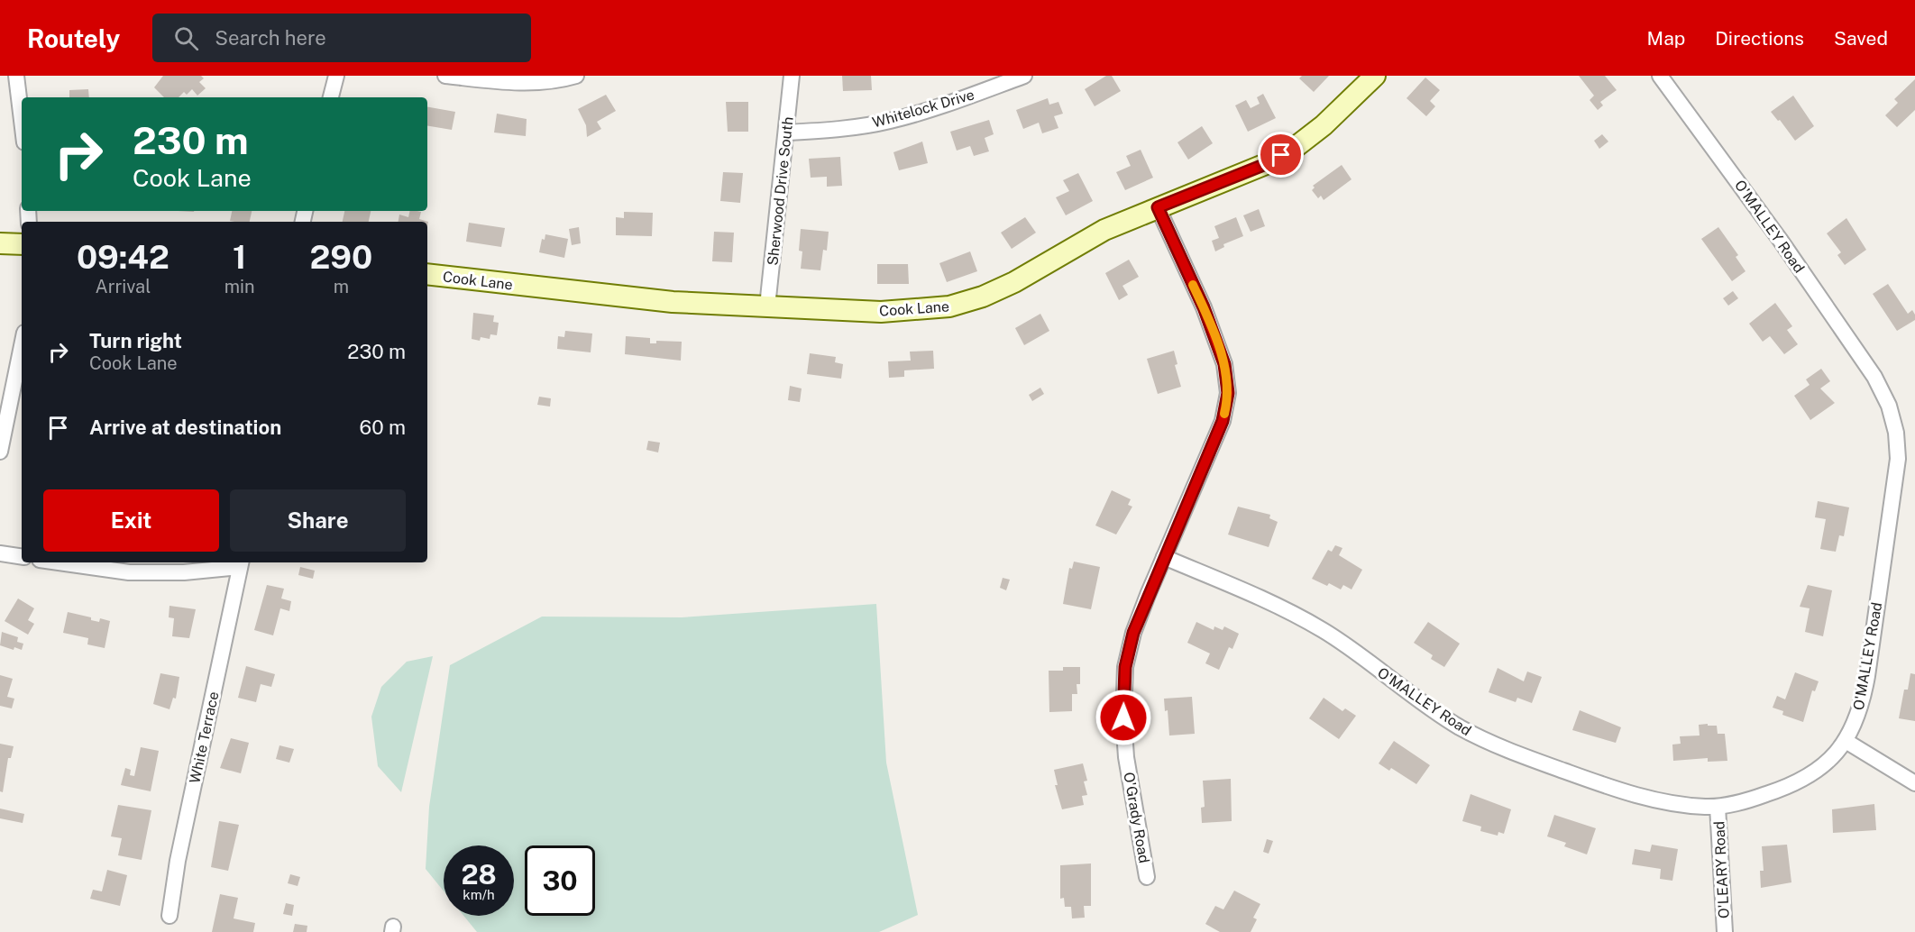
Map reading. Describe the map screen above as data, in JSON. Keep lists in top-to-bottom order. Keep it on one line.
{"streets":{"street":["Whitelock Drive","Sherwood Drive South","O'MALLEY Road","Cook Lane","White Terrace","O'Grady Road","O'LEARY Road"]},"crossings":[["Whitelock Drive","Sherwood Drive South"],["Sherwood Drive South","Cook Lane"],["O'MALLEY Road","O'Grady Road"],["O'MALLEY Road","O'LEARY Road"],["Cook Lane","O'Grady Road"]],"page":{"header":"Routely","search":"Search here","nav":["Map","Directions","Saved"],"turn":["230 m","Cook Lane"],"eta":["09:42","Arrival","1","min","290","m"],"list":[{"name":"Turn right","note":"Cook Lane","value":"230 m"},{"name":"Arrive at destination","value":"60 m"}],"buttons":["Exit","Share"],"speed":"28 km/h","limit":"30"}}
